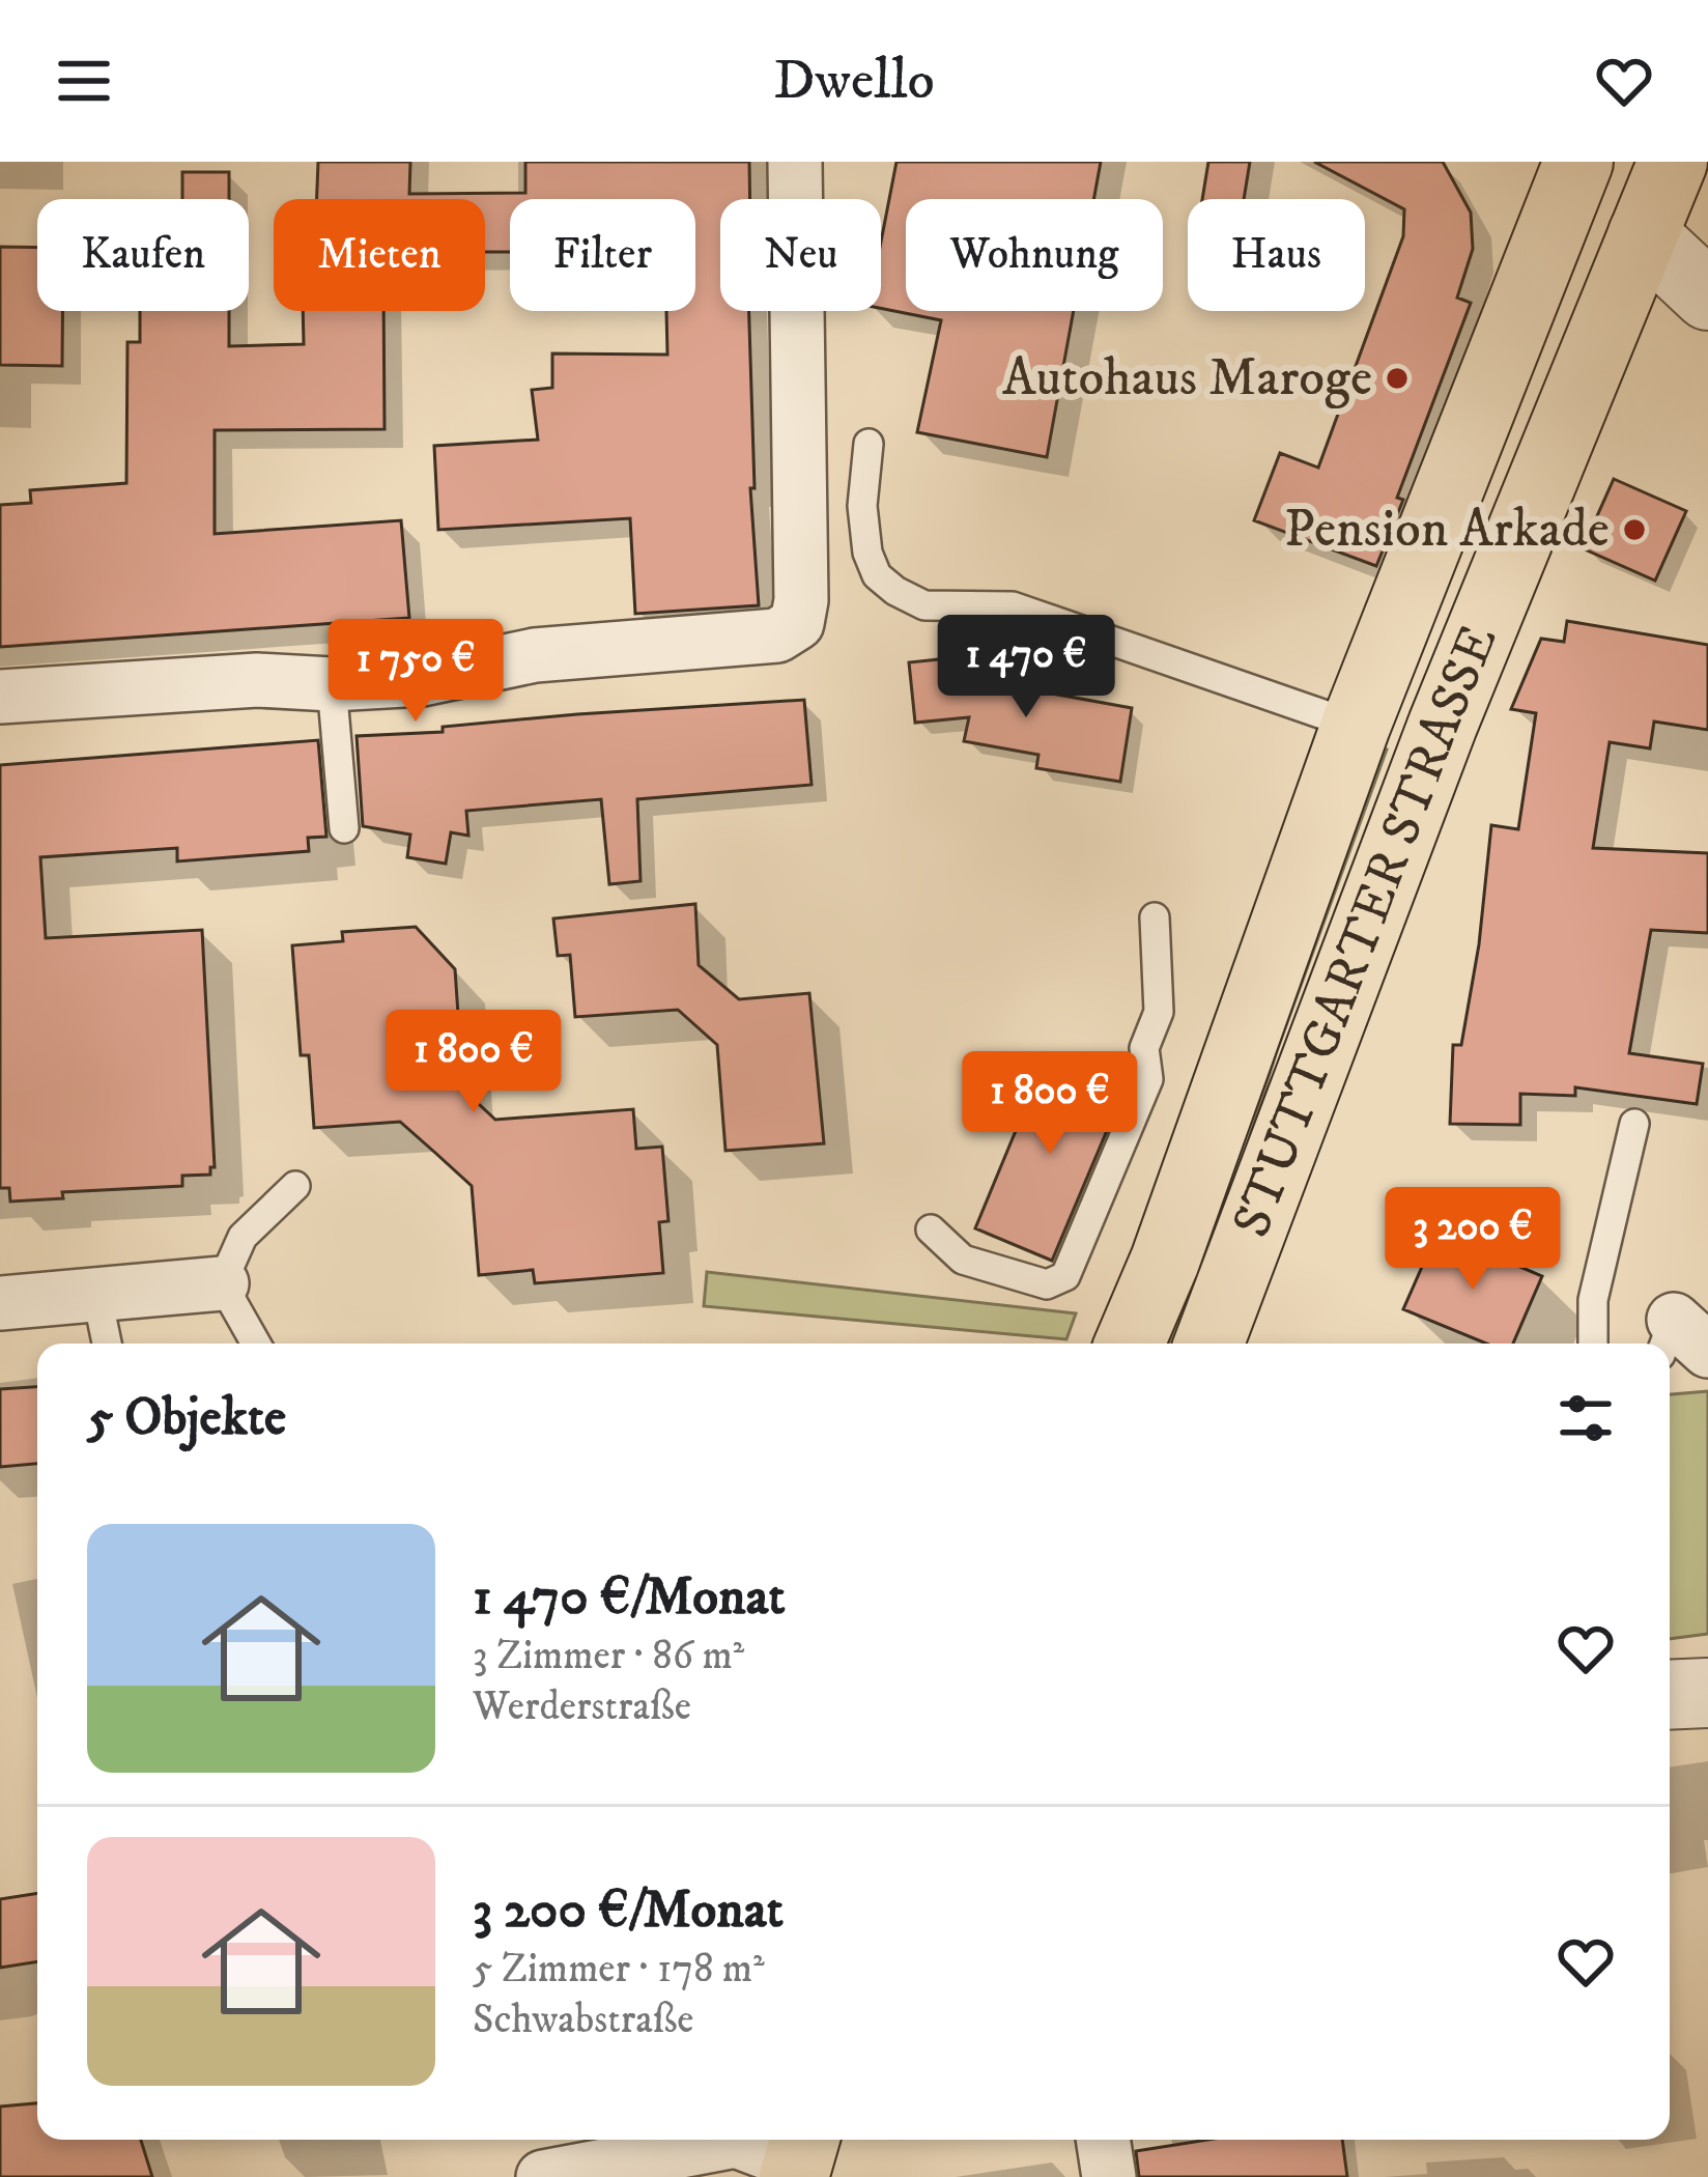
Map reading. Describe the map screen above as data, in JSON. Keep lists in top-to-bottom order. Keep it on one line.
{"streets":{"main road":["STUTTGARTER STRASSE"]},"places":["Autohaus Maroge","Pension Arkade"],"page":{"header":"Dwello","chip":["Kaufen","Mieten","Filter","Neu","Wohnung","Haus"],"price":["1 470 €","1 750 €","1 800 €","1 800 €","3 200 €"],"heading":"5 Objekte","list":[{"name":"1 470 €/Monat","note":"3 Zimmer · 86 m² · Werderstraße"},{"name":"3 200 €/Monat","note":"5 Zimmer · 178 m² · Schwabstraße"}]}}
